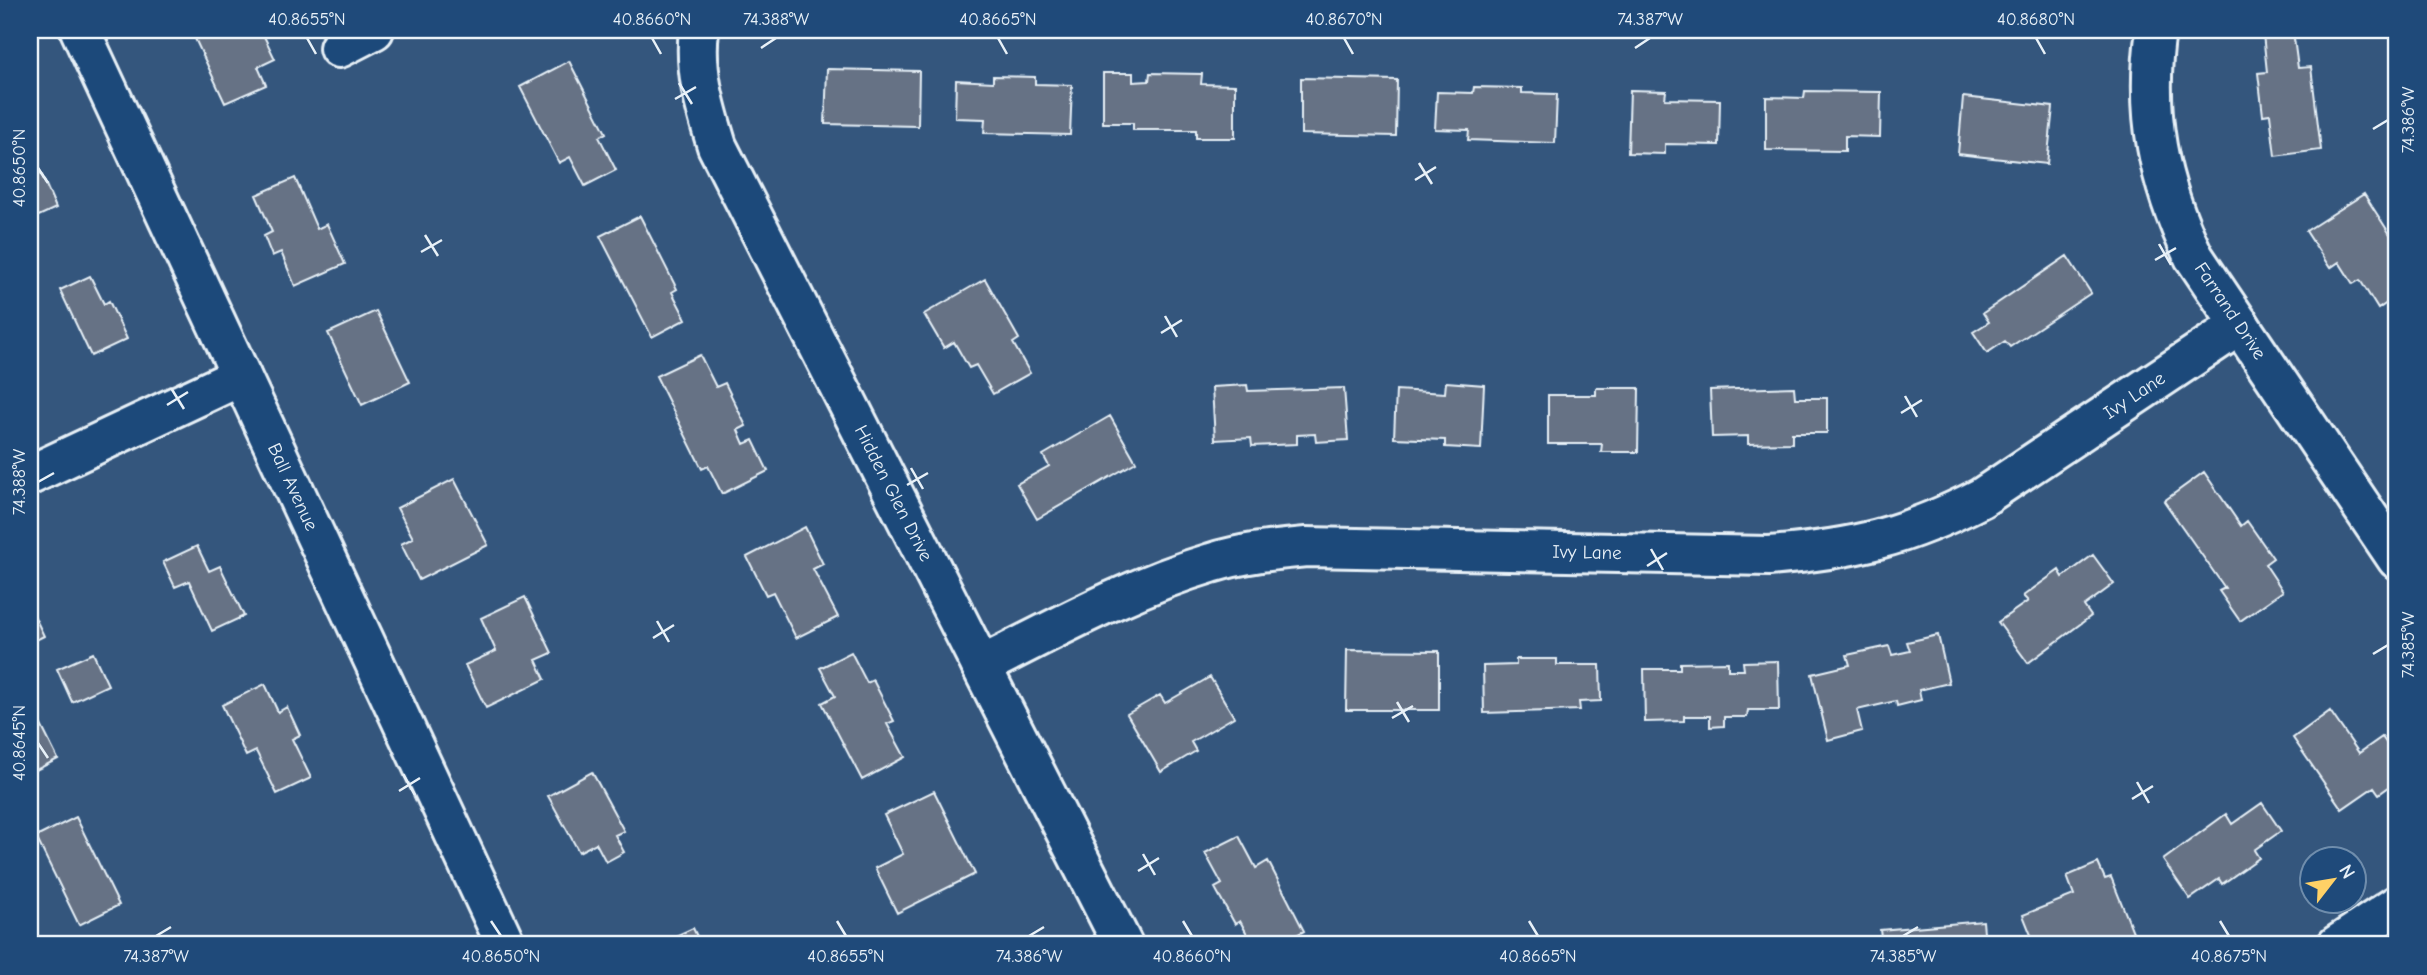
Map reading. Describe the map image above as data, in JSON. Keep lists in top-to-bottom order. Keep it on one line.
{"streets":{"street":["Farrand Drive","Ivy Lane","Ball Avenue","Hidden Glen Drive"]},"crossings":[["Farrand Drive","Ivy Lane"],["Ivy Lane","Hidden Glen Drive"]],"north":"top right","coordinates":["40.8655°N","40.8660°N","74.388°W","40.8665°N","40.8670°N","74.387°W","40.8680°N","74.386°W","40.8650°N","74.385°W","40.8645°N","40.8675°N"]}
